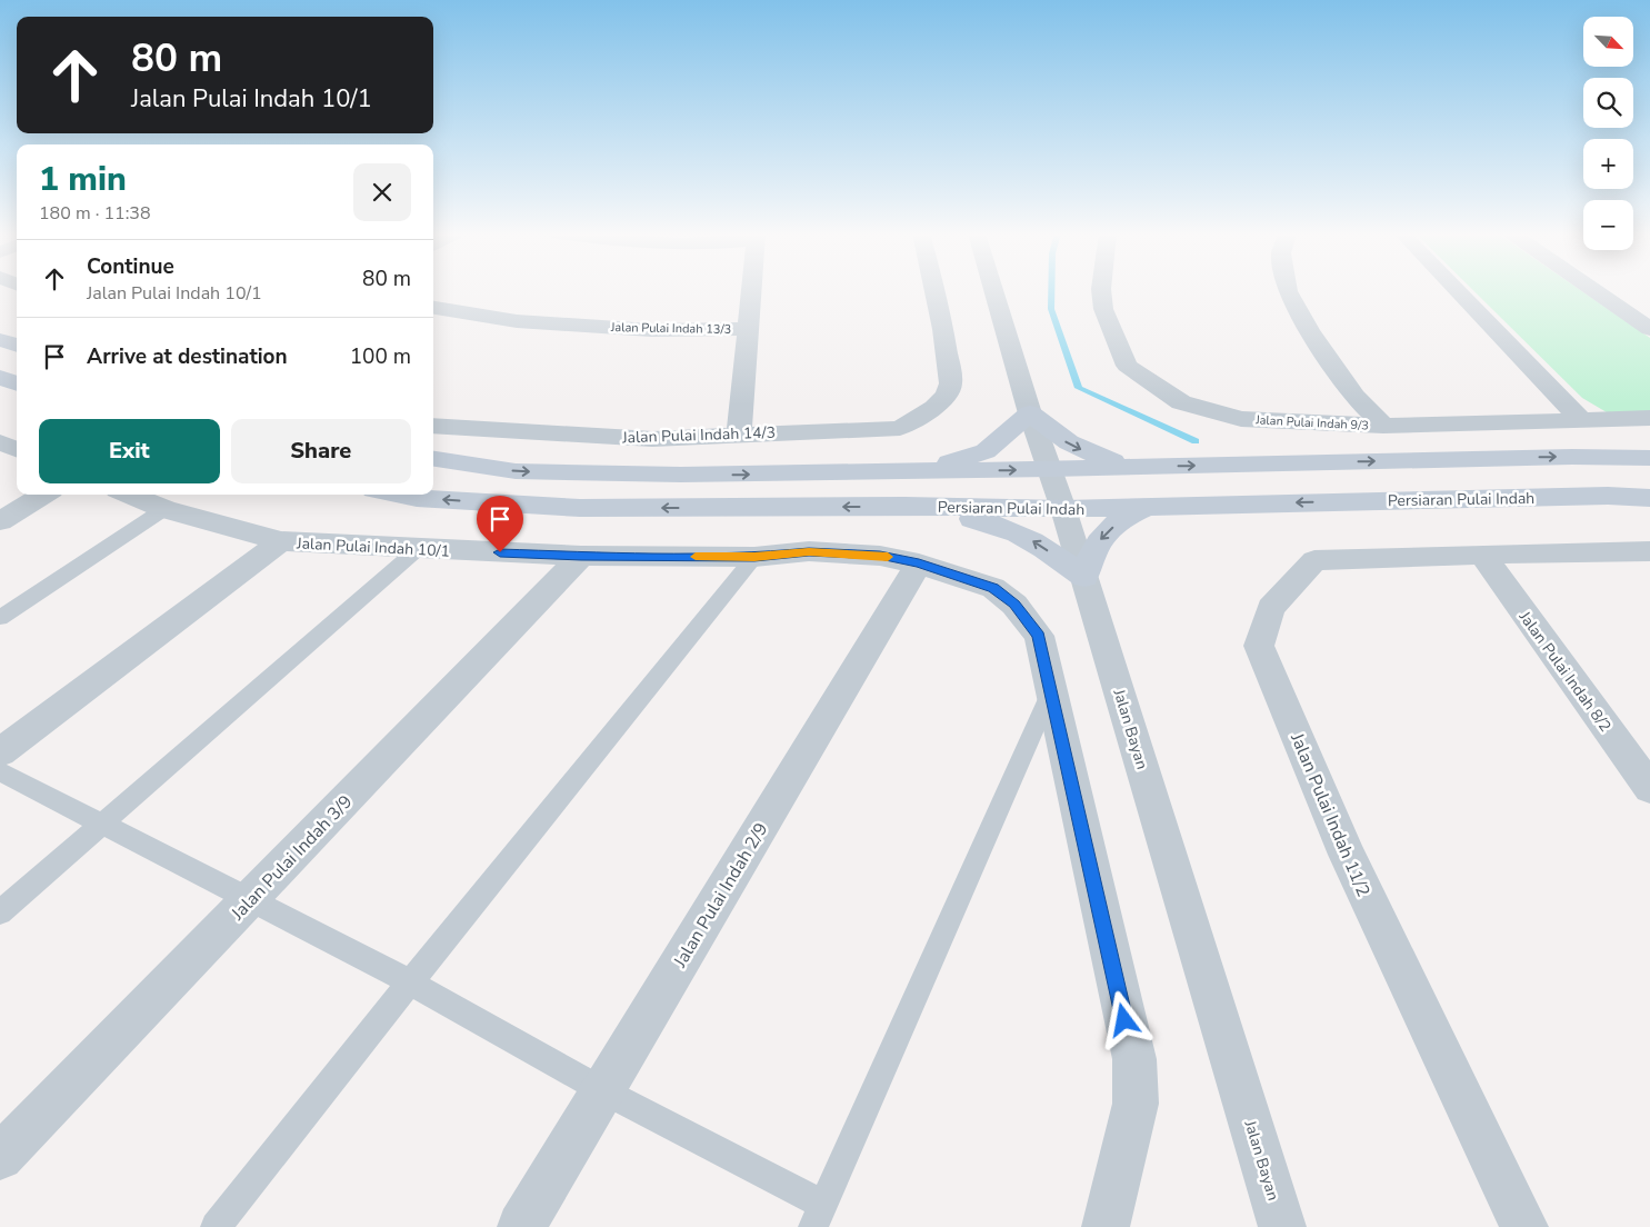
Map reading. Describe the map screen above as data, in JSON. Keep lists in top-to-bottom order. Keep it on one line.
{"streets":{"main road":["Persiaran Pulai Indah"],"street":["Jalan Pulai Indah 13/3","Jalan Pulai Indah 9/3","Jalan Pulai Indah 14/3","Jalan Pulai Indah 10/1","Jalan Pulai Indah 8/2","Jalan Bayan","Jalan Pulai Indah 11/2","Jalan Pulai Indah 3/9","Jalan Pulai Indah 2/9"]},"crossings":[["Persiaran Pulai Indah","Jalan Bayan"],["Jalan Pulai Indah 10/1","Jalan Pulai Indah 3/9"],["Jalan Pulai Indah 10/1","Jalan Pulai Indah 2/9"],["Jalan Pulai Indah 8/2","Jalan Pulai Indah 11/2"]],"north":"bottom right","page":{"map_buttons":["+","−"],"turn":["80 m","Jalan Pulai Indah 10/1"],"heading":["1 min","180 m · 11:38"],"list":[{"name":"Continue","note":"Jalan Pulai Indah 10/1","value":"80 m"},{"name":"Arrive at destination","value":"100 m"}],"buttons":["Exit","Share"]}}
